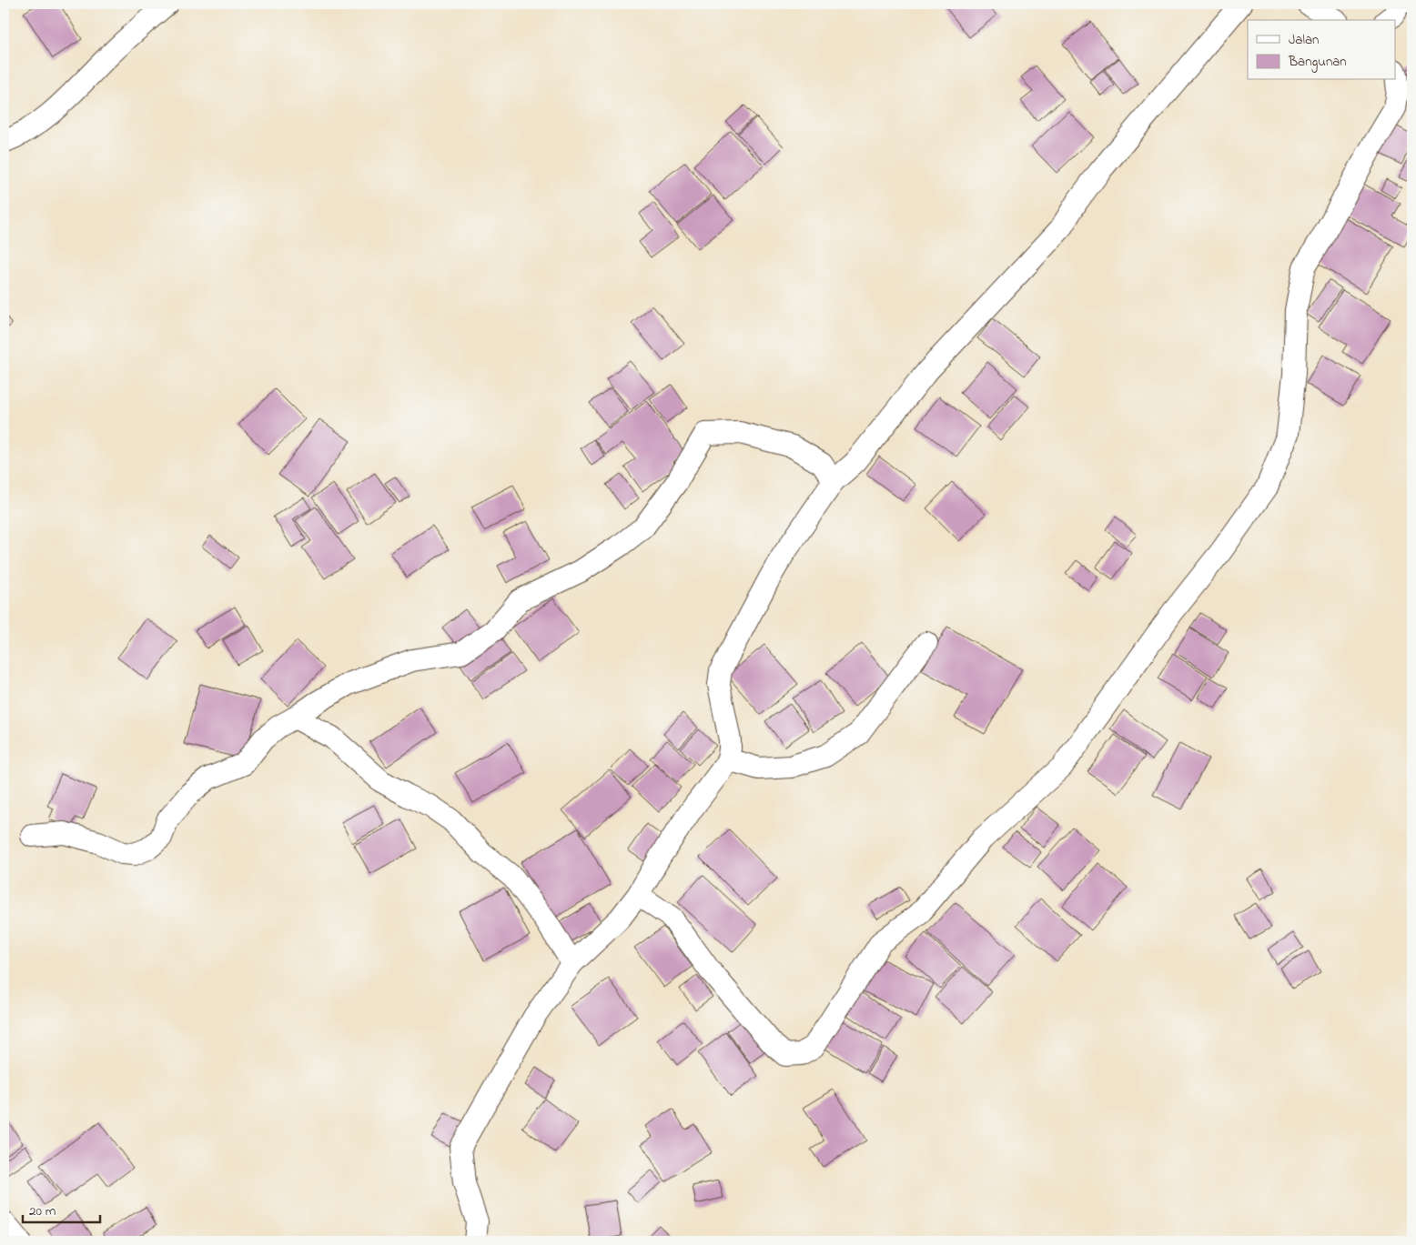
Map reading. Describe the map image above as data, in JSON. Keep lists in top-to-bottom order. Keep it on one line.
{"legend":["Jalan","Bangunan"],"scale_bar":"20 m"}
